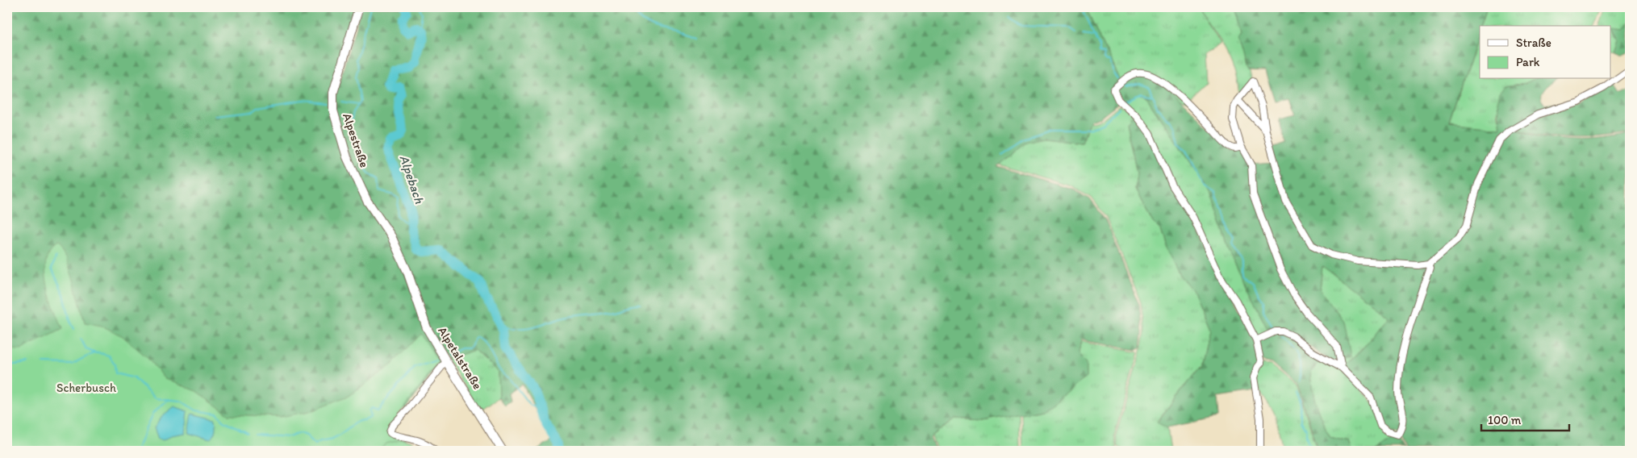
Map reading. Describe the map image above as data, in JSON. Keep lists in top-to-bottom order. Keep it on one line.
{"streets":{"main road":["Alpestraße","Alpetalstraße"]},"crossings":[["Alpestraße","Alpetalstraße"]],"water":["Alpebach"],"parks":["Scherbusch"],"legend":["Straße","Park"],"scale_bar":"100 m"}
